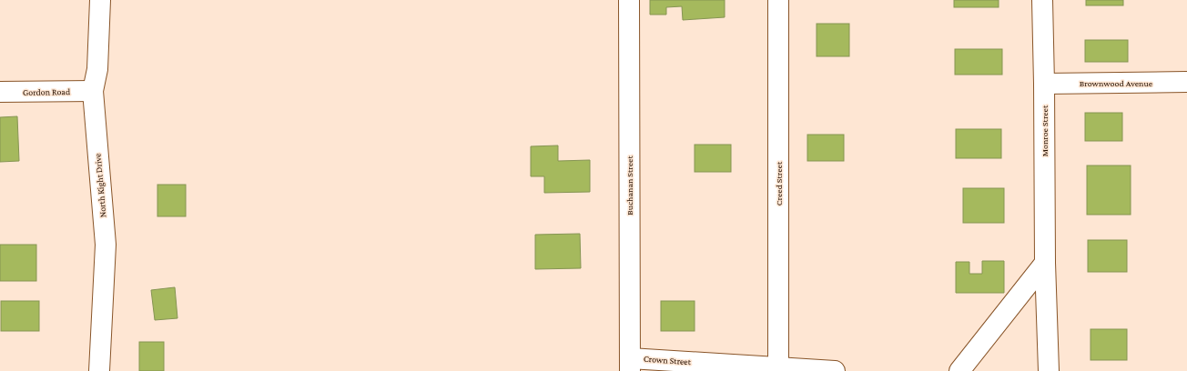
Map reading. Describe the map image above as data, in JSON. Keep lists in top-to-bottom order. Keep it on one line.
{"streets":{"street":["Brownwood Avenue","Gordon Road","Monroe Street","Creed Street","North Kight Drive","Buchanan Street","Crown Street"]},"crossings":[["Brownwood Avenue","Monroe Street"],["Gordon Road","North Kight Drive"],["Creed Street","Crown Street"],["Buchanan Street","Crown Street"]]}
